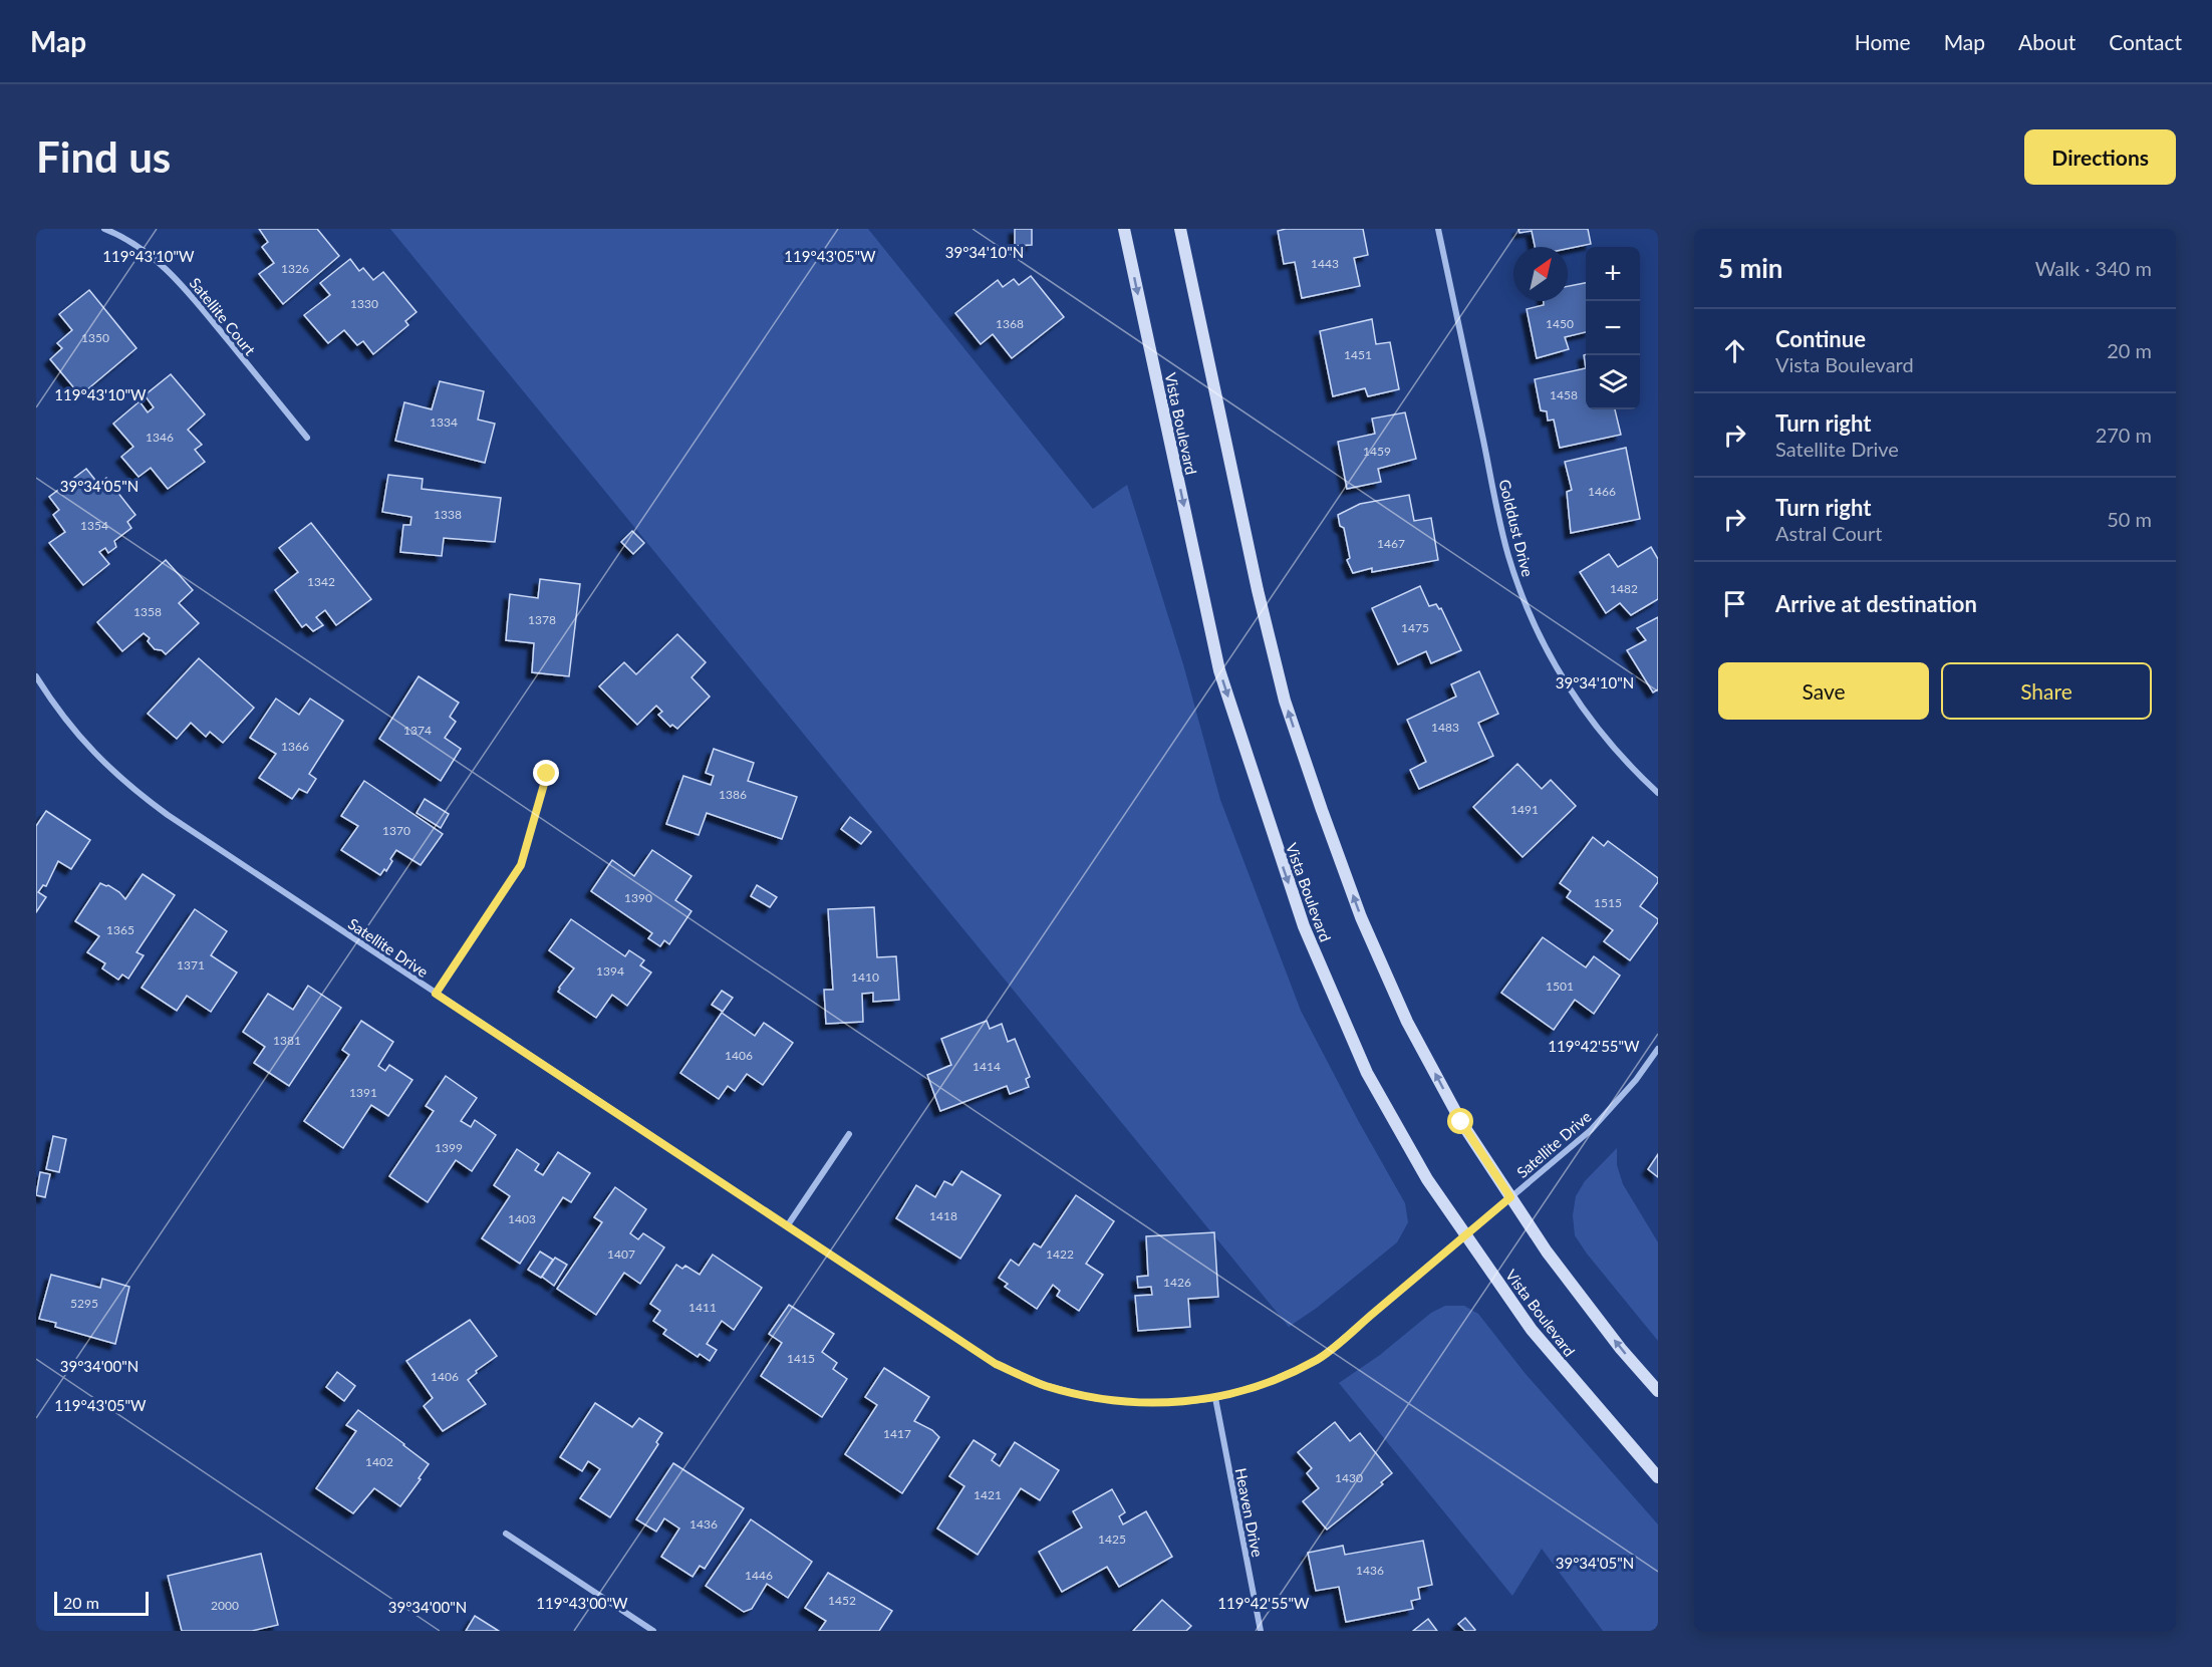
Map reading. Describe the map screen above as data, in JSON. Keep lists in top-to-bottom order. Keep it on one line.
{"streets":{"main road":["Vista Boulevard"],"street":["Satellite Court","Golddust Drive","Satellite Drive","Heaven Drive"]},"crossings":[["Vista Boulevard","Satellite Drive"],["Satellite Drive","Heaven Drive"]],"house_numbers":["1443","1326","1330","1368","1450","1350","1451","1458","1334","1346","1459","1466","1338","1354","1467","1342","1482","1358","1378","1475","1483","1374","1366","1386","1491","1370","1390","1515","1365","1371","1394","1410","1501","1381","1406","1414","1391","1399","1418","1403","1407","1422","1426","5295","1411","1415","1406","1417","1402","1430","1421","1436","1425","1436","1446","1452","2000"],"scale_bar":"20 m","north":"top right","page":{"header":"Map","nav":["Home","Map","About","Contact"],"buttons":["Directions",["Save","Share"]],"title":"Find us","heading":["5 min","Walk · 340 m"],"map_buttons":["+","−"],"list":[["Continue","Vista Boulevard","20 m"],["Turn right","Satellite Drive","270 m"],["Turn right","Astral Court","50 m"],"Arrive at destination"],"scale":"20 m"},"coordinates":["39°34'10\"N","119°43'10\"W","119°43'05\"W","39°34'05\"N","119°42'55\"W","39°34'00\"N","119°43'00\"W"]}
